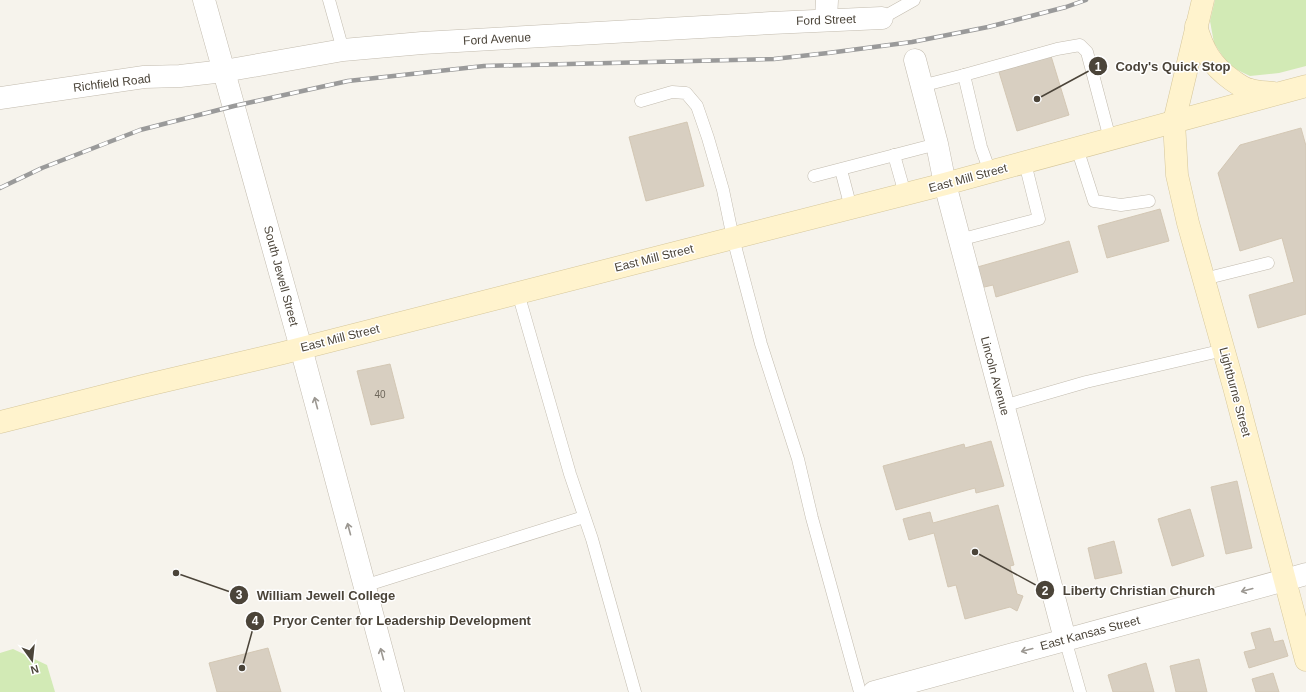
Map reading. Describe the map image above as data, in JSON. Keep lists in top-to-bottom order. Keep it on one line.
{"streets":{"main road":["East Mill Street","Lightburne Street"],"street":["Ford Street","Ford Avenue","Richfield Road","South Jewell Street","Lincoln Avenue","East Kansas Street"]},"crossings":[["Ford Street","Ford Avenue"],["Ford Avenue","Richfield Road"],["Ford Avenue","South Jewell Street"],["Richfield Road","South Jewell Street"],["East Mill Street","South Jewell Street"],["East Mill Street","Lincoln Avenue"],["East Mill Street","Lightburne Street"],["Lincoln Avenue","East Kansas Street"],["Lightburne Street","East Kansas Street"]],"one_way":["South Jewell Street","East Kansas Street"],"places":["Cody's Quick Stop","Liberty Christian Church","William Jewell College","Pryor Center for Leadership Development"],"house_numbers":["40"],"north":"bottom"}
